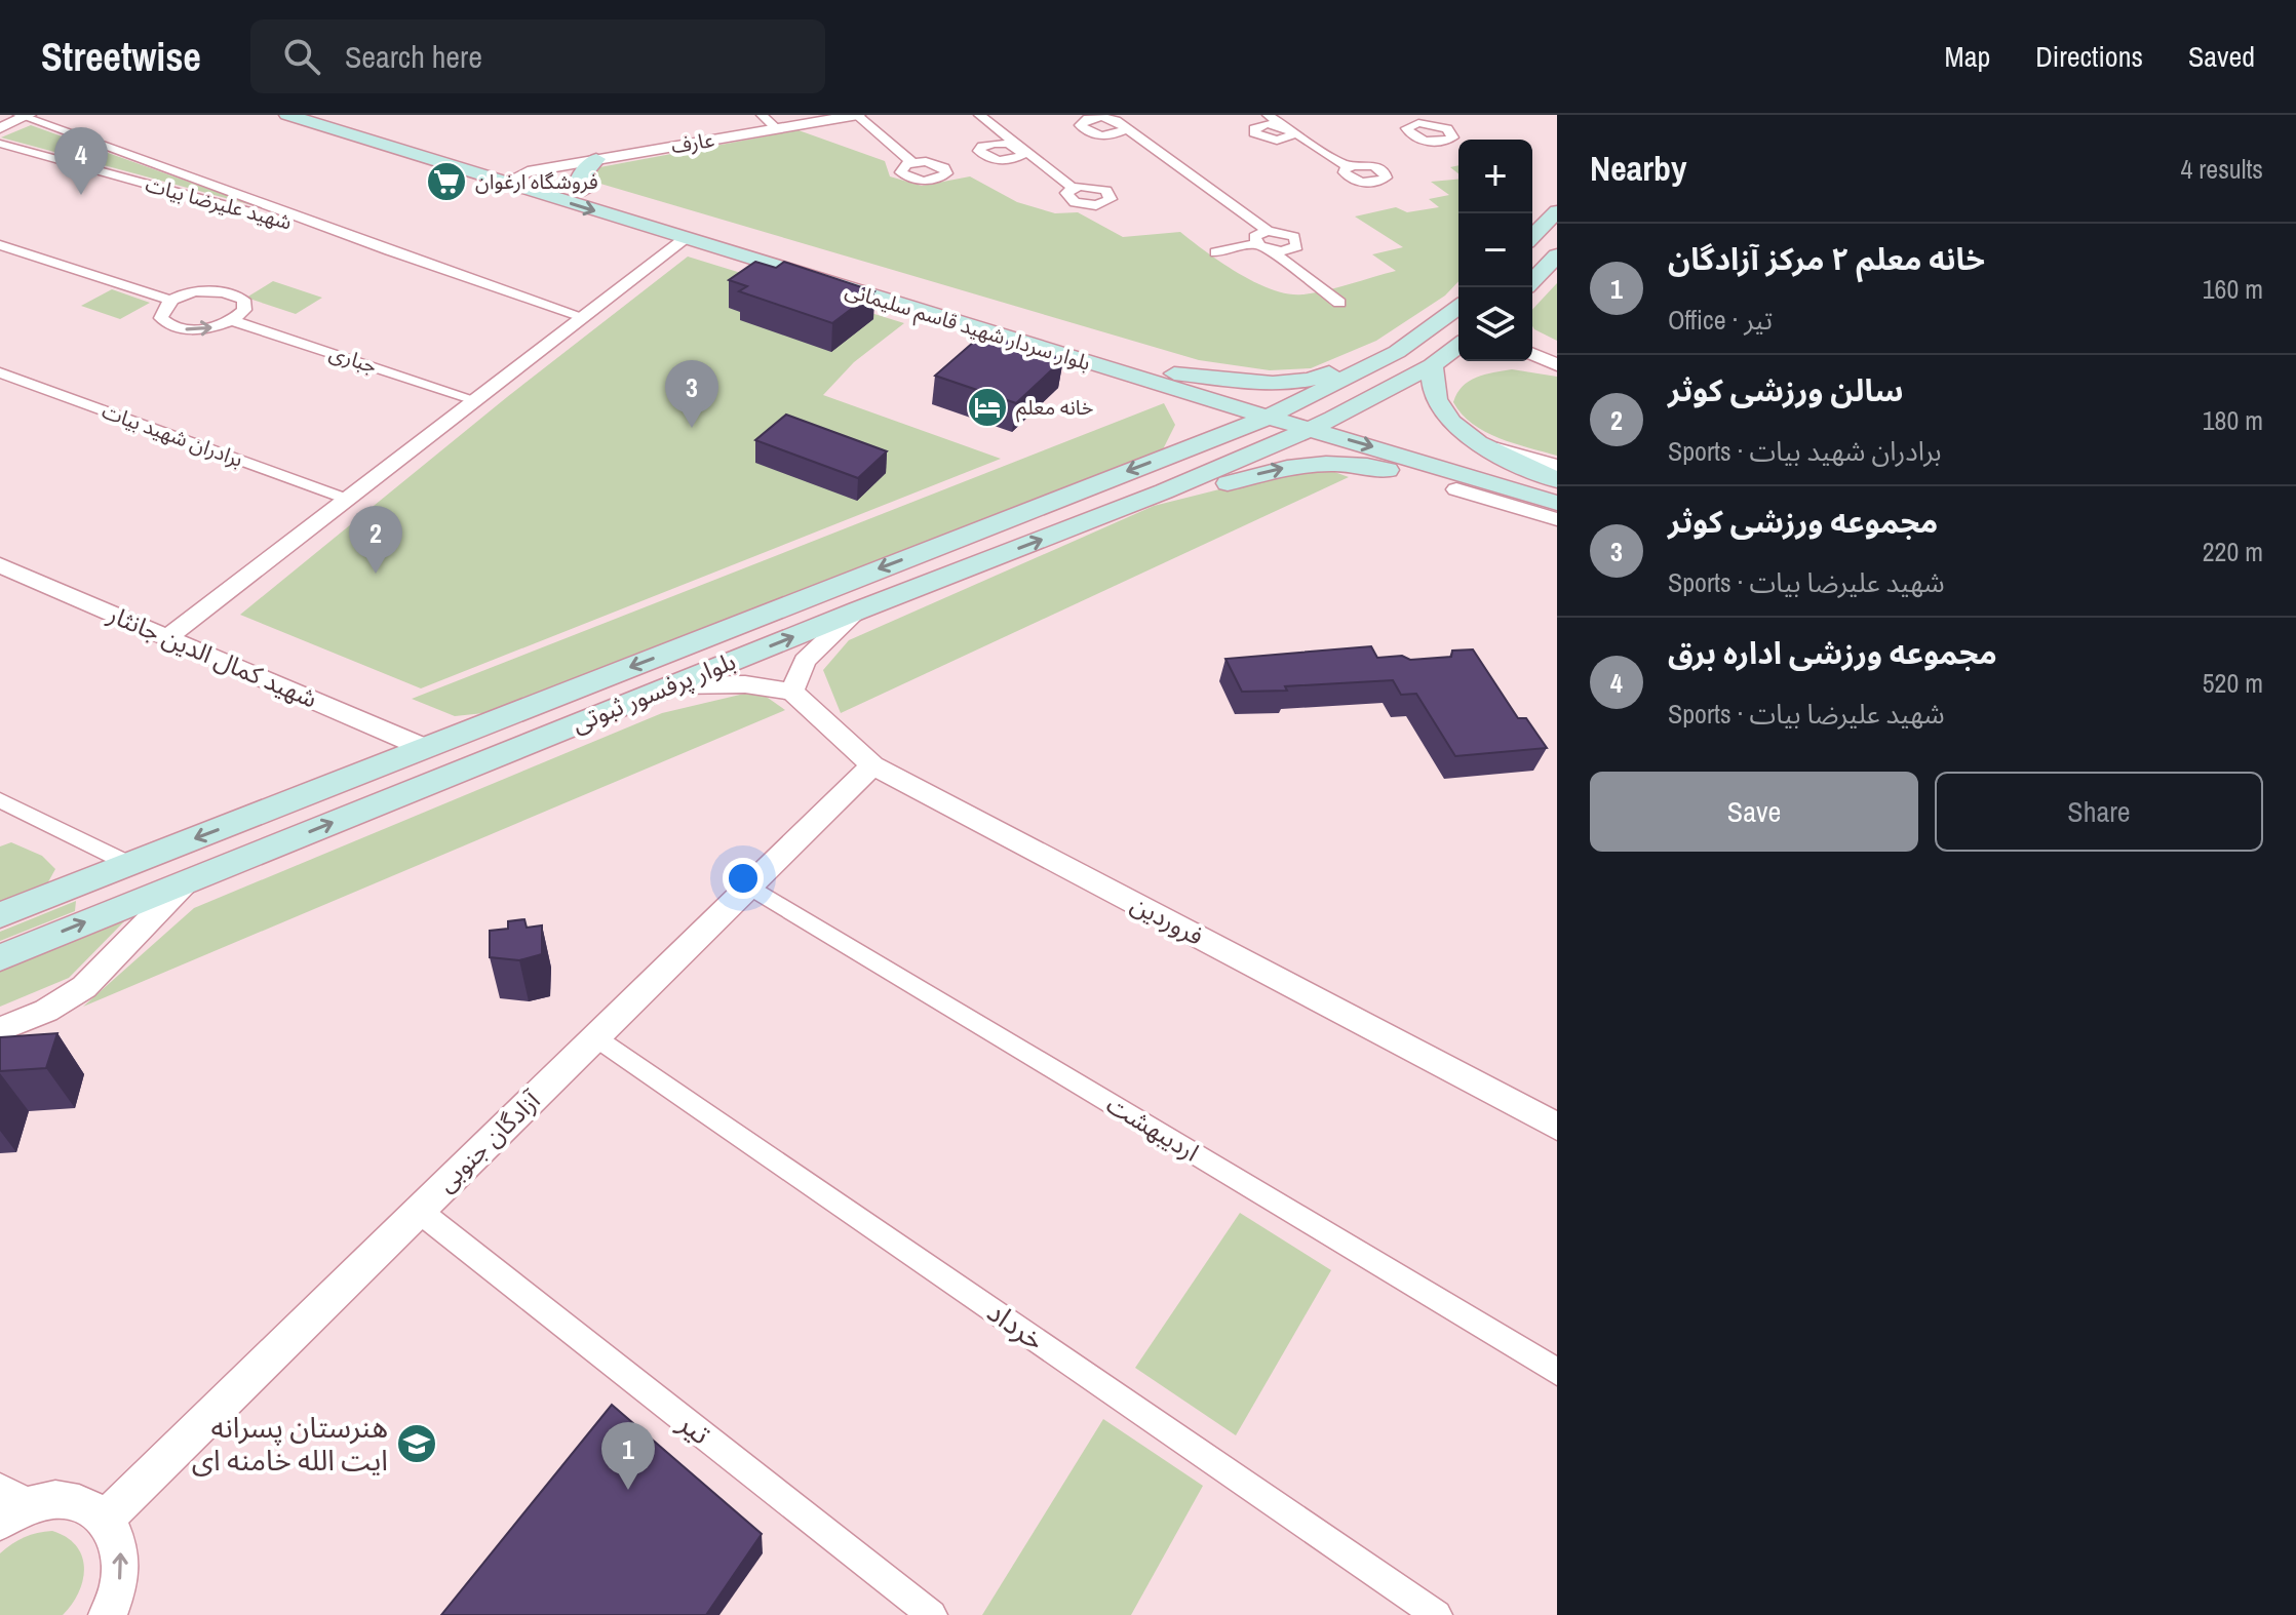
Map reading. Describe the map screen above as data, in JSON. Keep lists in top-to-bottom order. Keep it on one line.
{"streets":{"main road":["بلوار سردار شهید قاسم سلیمانی","بلوار پرفسور ثبوتی"],"street":["عارف","شهید علیرضا بیات","جباری","برادران شهید بیات","شهید کمال الدین جانثار","فروردین","اردیبهشت","آزادگان جنوبی","خرداد","تیر"]},"crossings":[["عارف","بلوار سردار شهید قاسم سلیمانی"],["بلوار سردار شهید قاسم سلیمانی","بلوار پرفسور ثبوتی"],["شهید کمال الدین جانثار","بلوار پرفسور ثبوتی"],["فروردین","آزادگان جنوبی"],["اردیبهشت","آزادگان جنوبی"],["آزادگان جنوبی","خرداد"],["آزادگان جنوبی","تیر"]],"places":{"supermarket":["فروشگاه ارغوان"],"hotel":["خانه معلم"],"school or university":["هنرستان پسرانه ایت الله خامنه ای"]},"page":{"header":"Streetwise","search":"Search here","nav":["Map","Directions","Saved"],"heading":["Nearby","4 results"],"pins":["4","3","2","1"],"map_buttons":["+","−"],"list":[{"mark":"1","name":"خانه معلم ۲ مرکز آزادگان","note":"Office · تیر","value":"160 m"},{"mark":"2","name":"سالن ورزشی کوثر","note":"Sports · برادران شهید بیات","value":"180 m"},{"mark":"3","name":"مجموعه ورزشی کوثر","note":"Sports · شهید علیرضا بیات","value":"220 m"},{"mark":"4","name":"مجموعه ورزشی اداره برق","note":"Sports · شهید علیرضا بیات","value":"520 m"}],"buttons":["Save","Share"]}}
